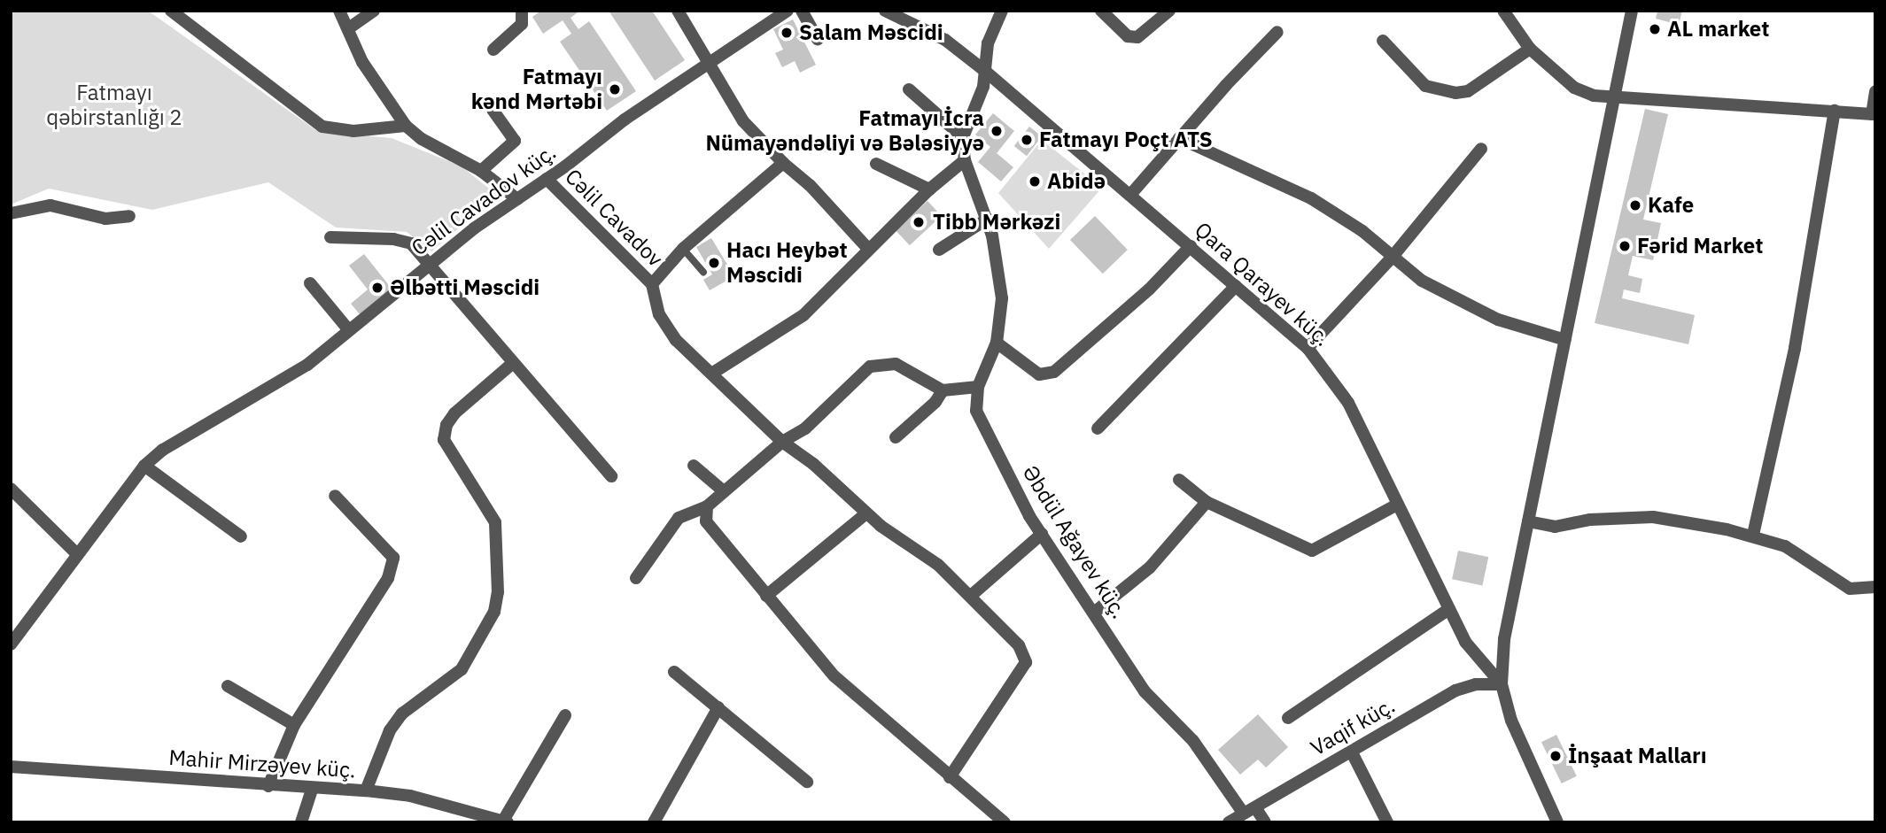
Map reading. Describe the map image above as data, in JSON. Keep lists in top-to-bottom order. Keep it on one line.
{"streets":{"street":["Cəlil Cavadov küç.","Cəlil Cavadov","Qara Qarayev küç.","Əbdül Ağayev küç.","Vaqif küç.","Mahir Mirzəyev küç."]},"crossings":[["Cəlil Cavadov küç.","Cəlil Cavadov"],["Qara Qarayev küç.","Əbdül Ağayev küç."],["Qara Qarayev küç.","Vaqif küç."],["Əbdül Ağayev küç.","Vaqif küç."]],"parks":["Fatmayı qəbirstanlığı 2"],"places":["AL market","Salam Məscidi","Fatmayı kənd Mərtəbi","Fatmayı İcra Nümayəndəliyi və Bələsiyyə","Fatmayı Poçt ATS","Abidə","Kafe","Tibb Mərkəzi","Fərid Market","Hacı Heybət Məscidi","Əlbətti Məscidi","İnşaat Malları"]}
